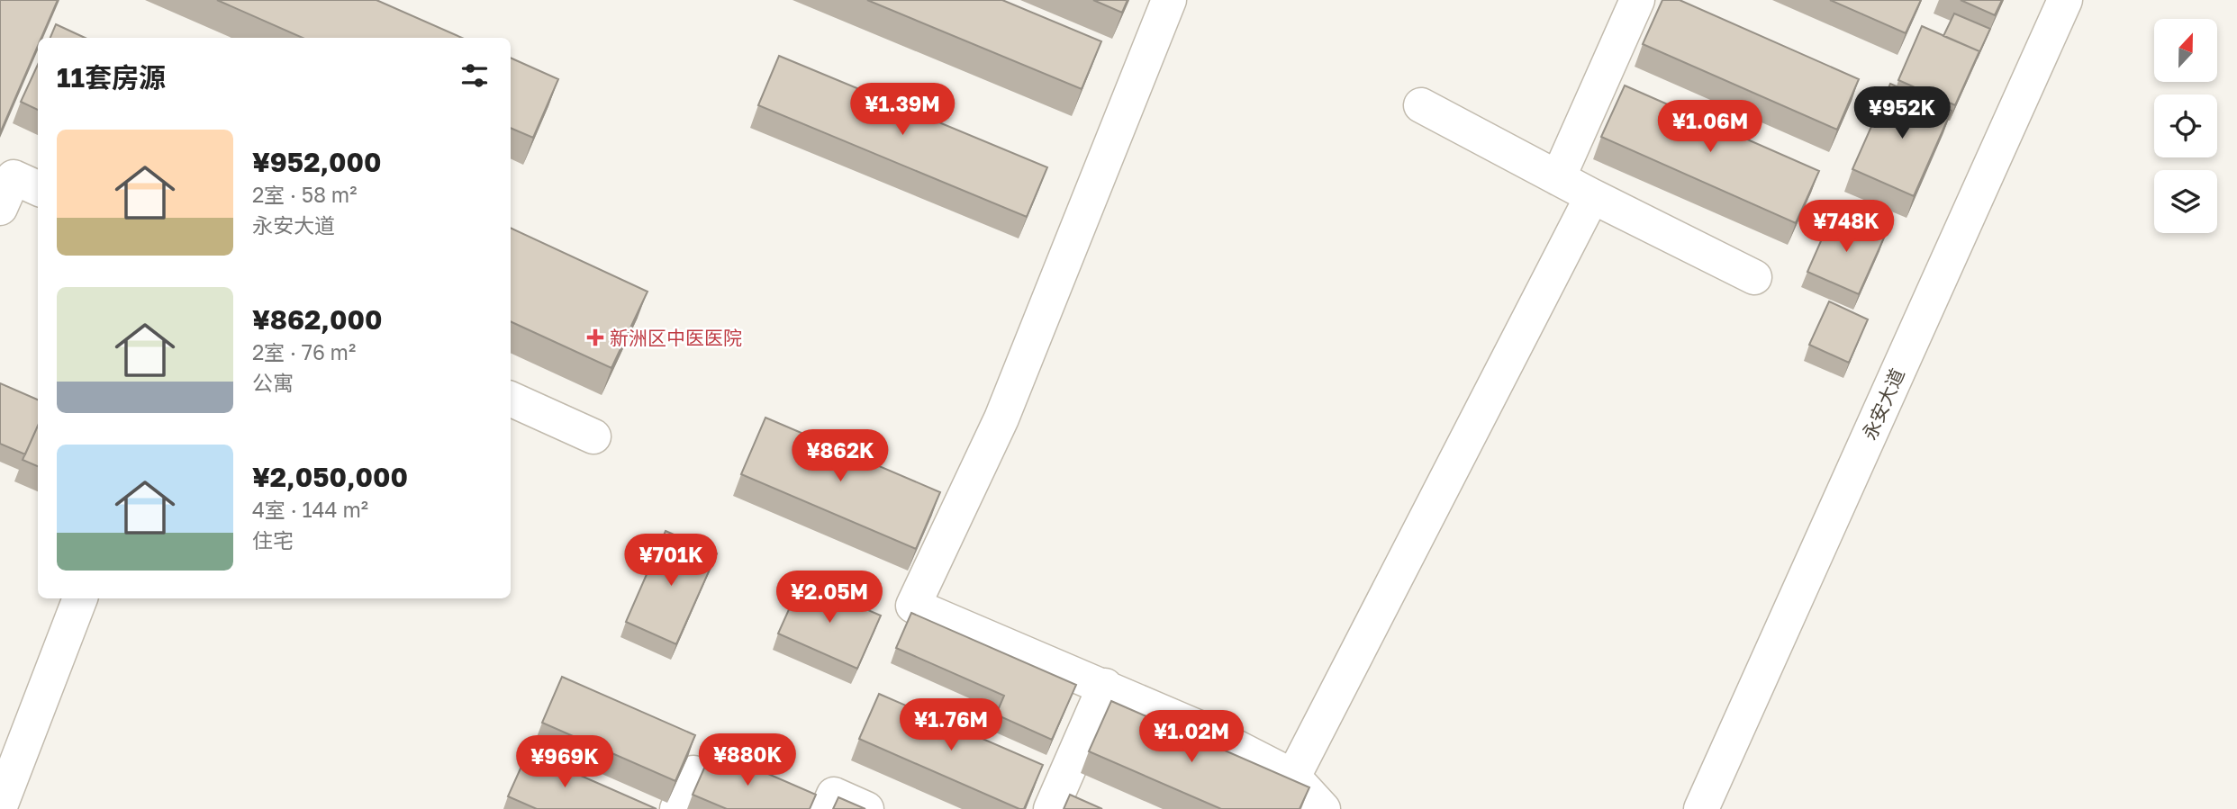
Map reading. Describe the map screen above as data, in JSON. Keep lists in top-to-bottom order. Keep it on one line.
{"streets":{"street":["永安大道"]},"places":{"health":["新洲区中医医院"]},"north":"top","page":{"heading":"11套房源","price":["¥1.39M","¥952K","¥1.06M","¥748K","¥862K","¥701K","¥2.05M","¥1.76M","¥1.02M","¥880K","¥969K"],"list":[{"name":"¥952,000","note":"2室 · 58 m² · 永安大道"},{"name":"¥862,000","note":"2室 · 76 m² · 公寓"},{"name":"¥2,050,000","note":"4室 · 144 m² · 住宅"}]}}
